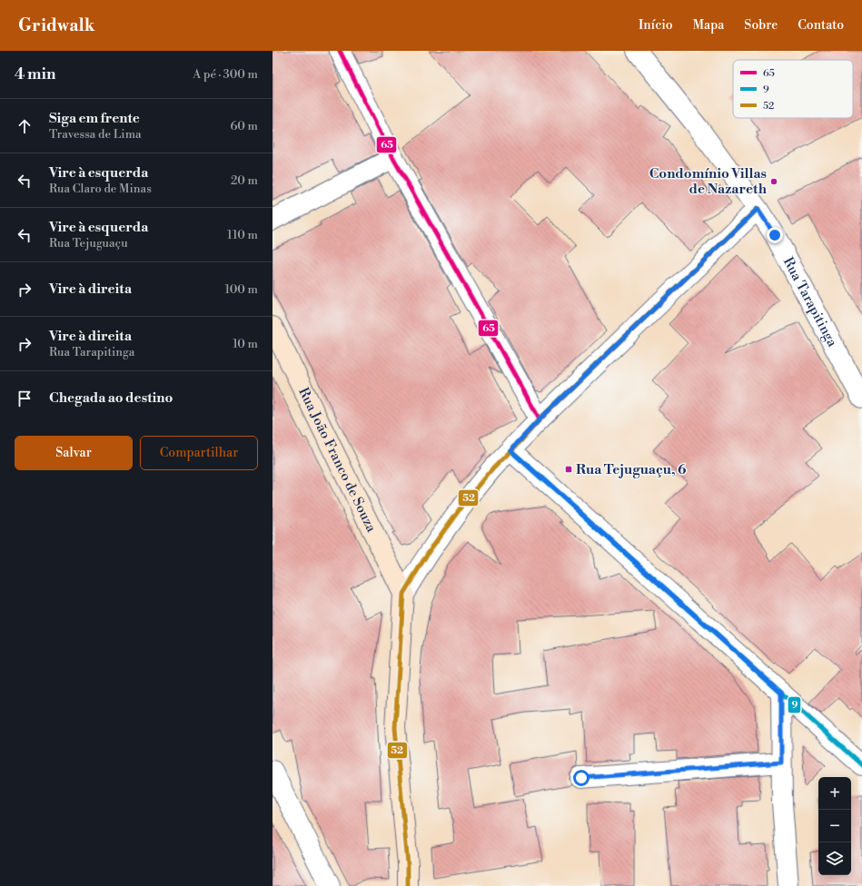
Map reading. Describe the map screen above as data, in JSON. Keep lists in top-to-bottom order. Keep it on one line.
{"streets":{"street":["Rua Tarapitinga","Rua João Franco de Souza"]},"places":{"other":["Condomínio Villas de Nazareth"],"transit":["Rua Tejuguaçu, 6"]},"lines":["transit line 65","transit line 52","transit line 9"],"legend":["65","9","52"],"page":{"header":"Gridwalk","nav":["Início","Mapa","Sobre","Contato"],"heading":["4 min","A pé · 300 m"],"list":[["Siga em frente","Travessa de Lima","60 m"],["Vire à esquerda","Rua Claro de Minas","20 m"],["Vire à esquerda","Rua Tejuguaçu","110 m"],["Vire à direita","100 m"],["Vire à direita","Rua Tarapitinga","10 m"],"Chegada ao destino"],"buttons":["Salvar","Compartilhar"],"map_buttons":["+","−"]}}
